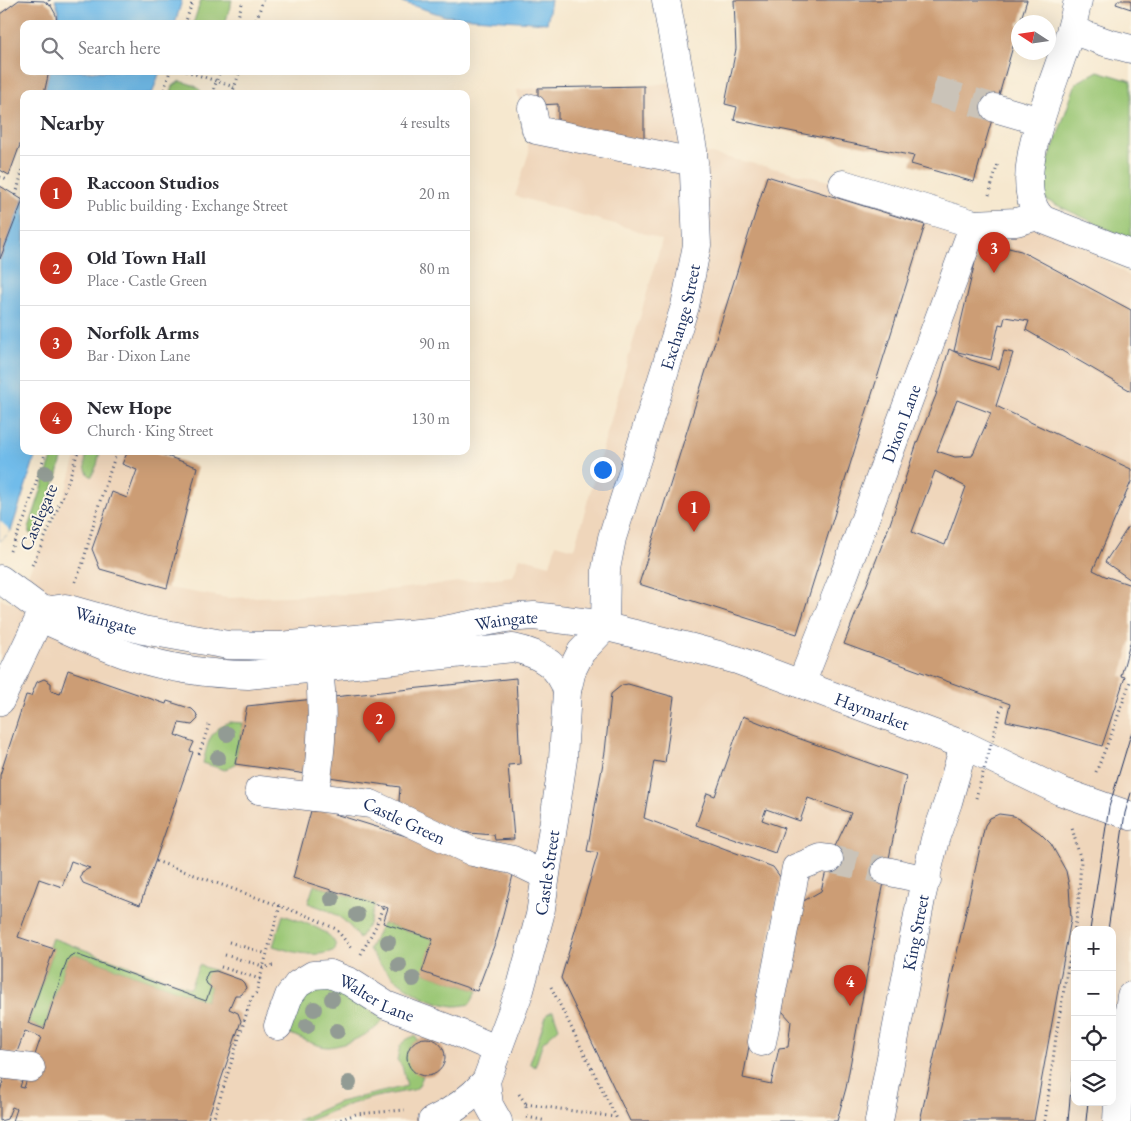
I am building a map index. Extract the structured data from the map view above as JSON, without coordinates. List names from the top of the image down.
{
  "streets": {
    "street": [
      "Exchange Street",
      "Dixon Lane",
      "Waingate",
      "Haymarket",
      "Castle Green",
      "Castle Street",
      "King Street",
      "Walter Lane"
    ],
    "path": ["Castlegate"]
  },
  "crossings": [
    ["Exchange Street", "Waingate"],
    ["Exchange Street", "Haymarket"],
    ["Exchange Street", "Castle Street"],
    ["Dixon Lane", "Haymarket"],
    ["Waingate", "Haymarket"],
    ["Waingate", "Castle Street"],
    ["Haymarket", "Castle Street"],
    ["Haymarket", "King Street"],
    ["Castle Green", "Castle Street"],
    ["Castle Street", "Walter Lane"]
  ],
  "north": "left",
  "page": {
    "search": "Search here",
    "heading": ["Nearby", "4 results"],
    "list": [
      {
        "mark": "1",
        "name": "Raccoon Studios",
        "note": "Public building · Exchange Street",
        "value": "20 m"
      },
      {
        "mark": "2",
        "name": "Old Town Hall",
        "note": "Place · Castle Green",
        "value": "80 m"
      },
      {
        "mark": "3",
        "name": "Norfolk Arms",
        "note": "Bar · Dixon Lane",
        "value": "90 m"
      },
      {
        "mark": "4",
        "name": "New Hope",
        "note": "Church · King Street",
        "value": "130 m"
      }
    ],
    "pins": [
      "3",
      "1",
      "2",
      "4"
    ],
    "map_buttons": ["+", "−"]
  }
}
